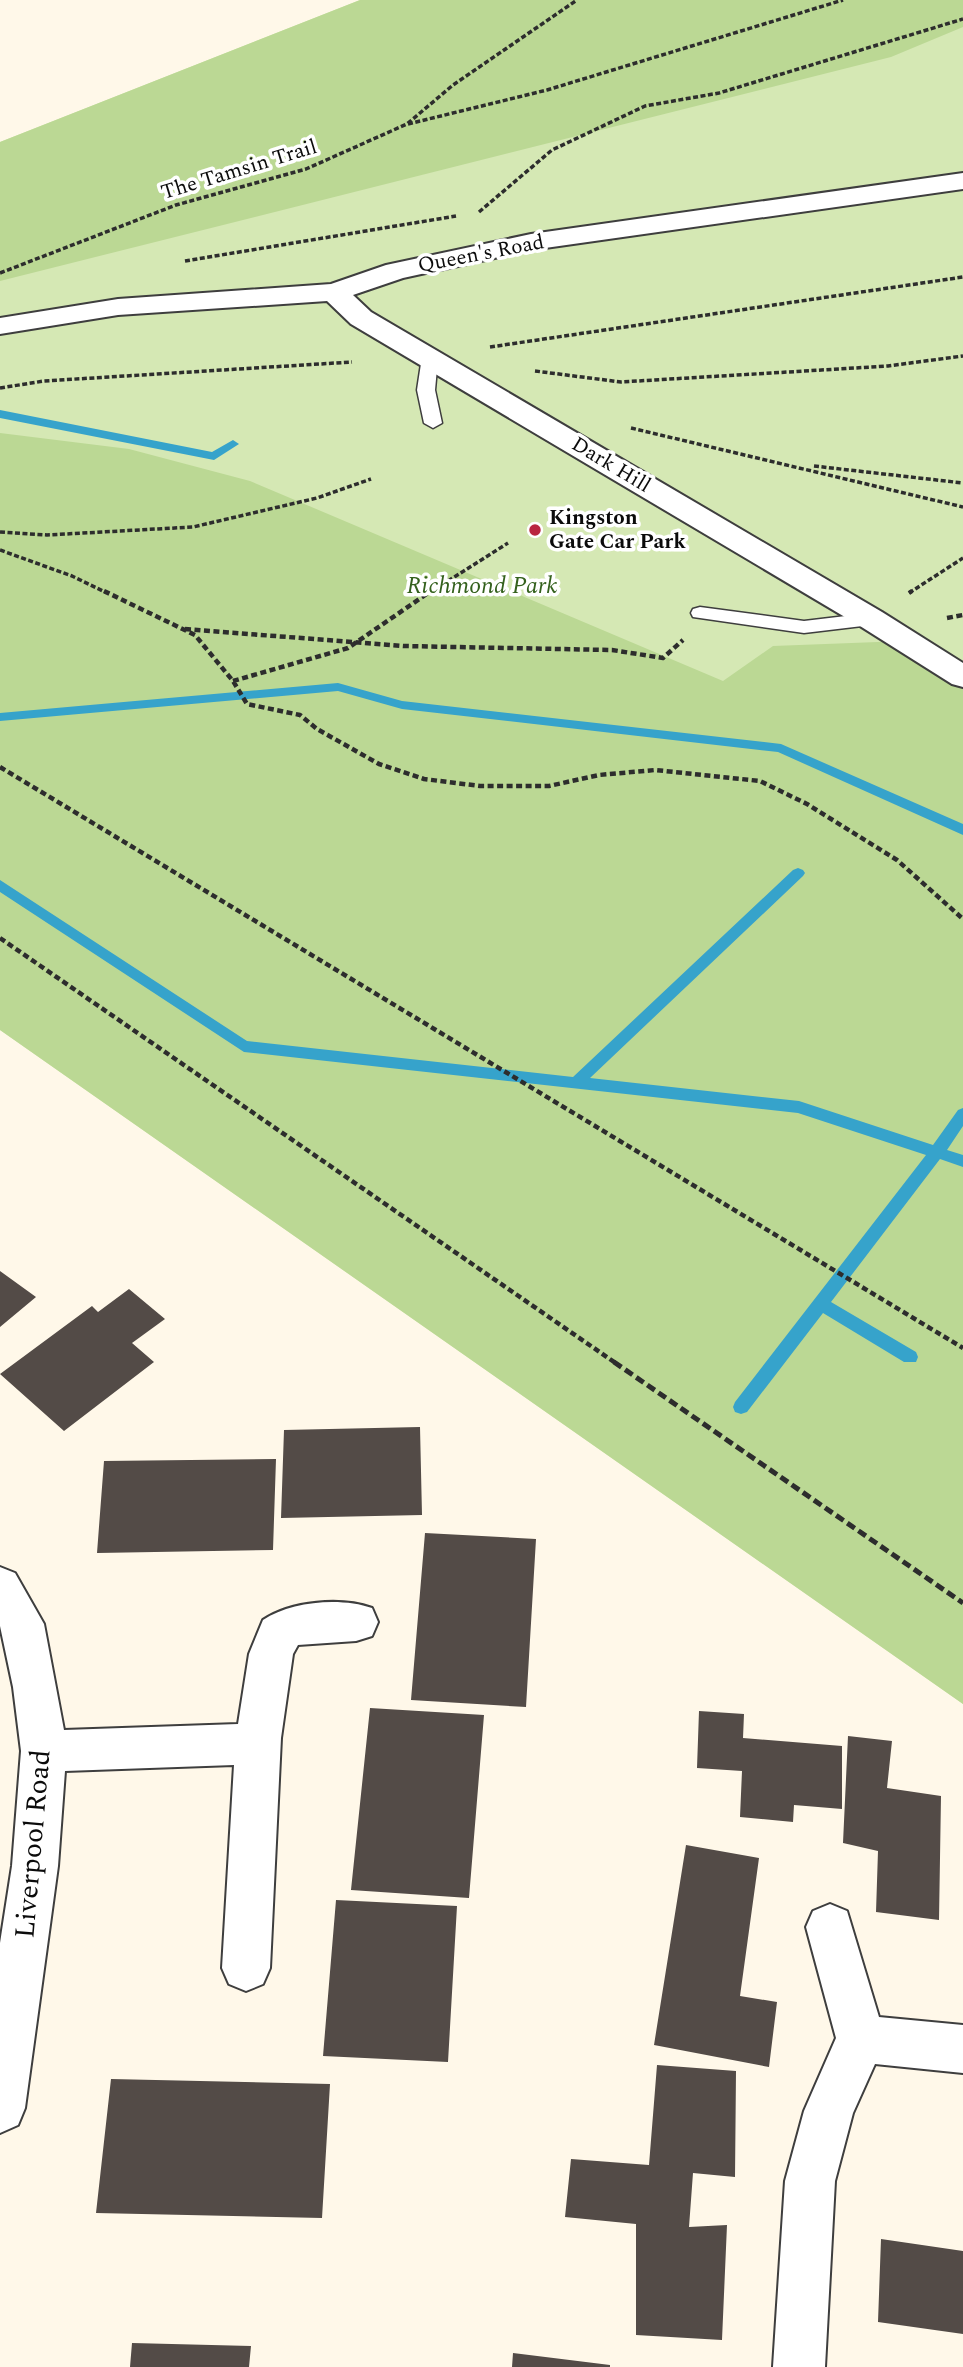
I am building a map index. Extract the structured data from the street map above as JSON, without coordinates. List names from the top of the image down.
{
  "streets": {
    "street": ["Queen's Road", "Dark Hill", "Liverpool Road"],
    "path": ["The Tamsin Trail"]
  },
  "crossings": [
    ["Queen's Road", "Dark Hill"]
  ],
  "parks": ["Richmond Park"],
  "places": ["Kingston Gate Car Park"]
}
